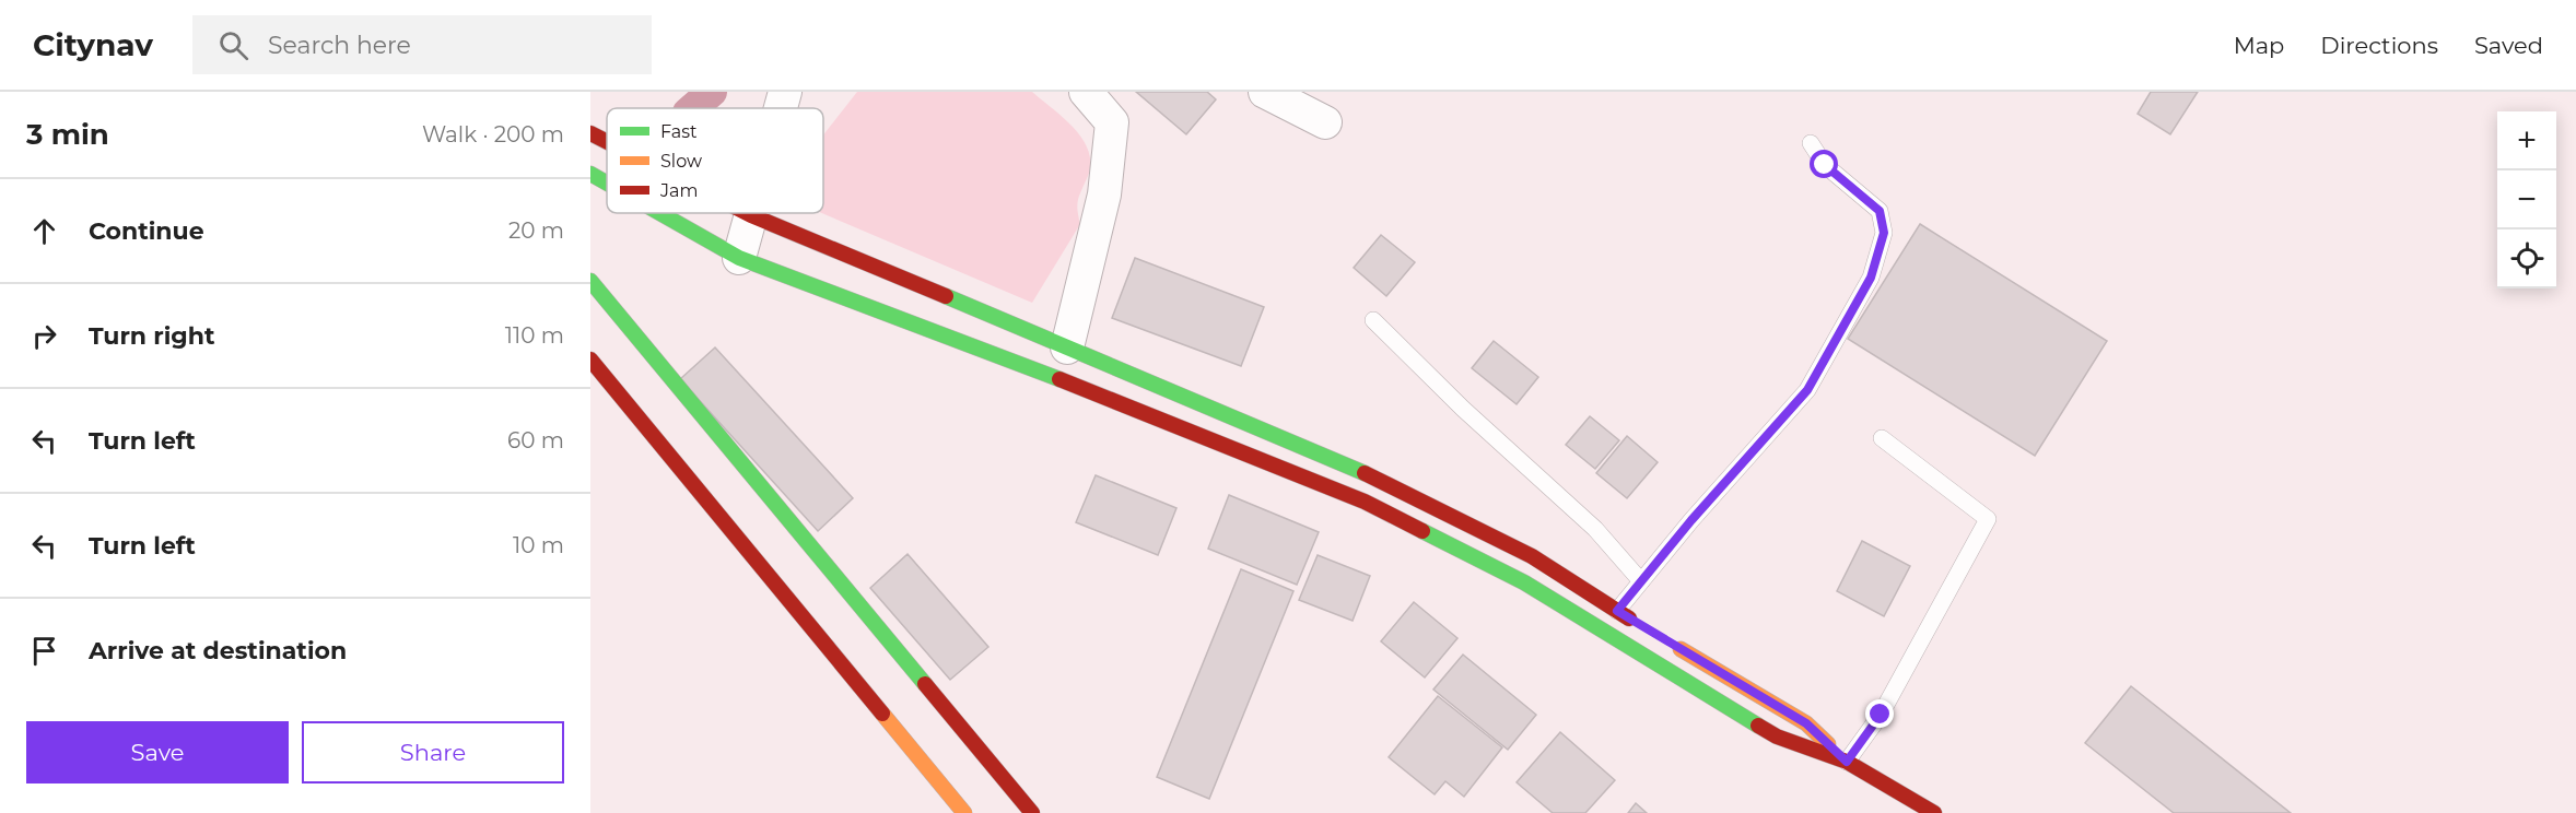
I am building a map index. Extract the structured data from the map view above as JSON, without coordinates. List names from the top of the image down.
{
  "legend": ["Fast", "Slow", "Jam"],
  "page": {
    "header": "Citynav",
    "search": "Search here",
    "nav": ["Map", "Directions", "Saved"],
    "heading": ["3 min", "Walk · 200 m"],
    "map_buttons": ["+", "−"],
    "list": [
      ["Continue", "20 m"],
      ["Turn right", "110 m"],
      ["Turn left", "60 m"],
      ["Turn left", "10 m"],
      "Arrive at destination"
    ],
    "buttons": ["Save", "Share"]
  }
}
